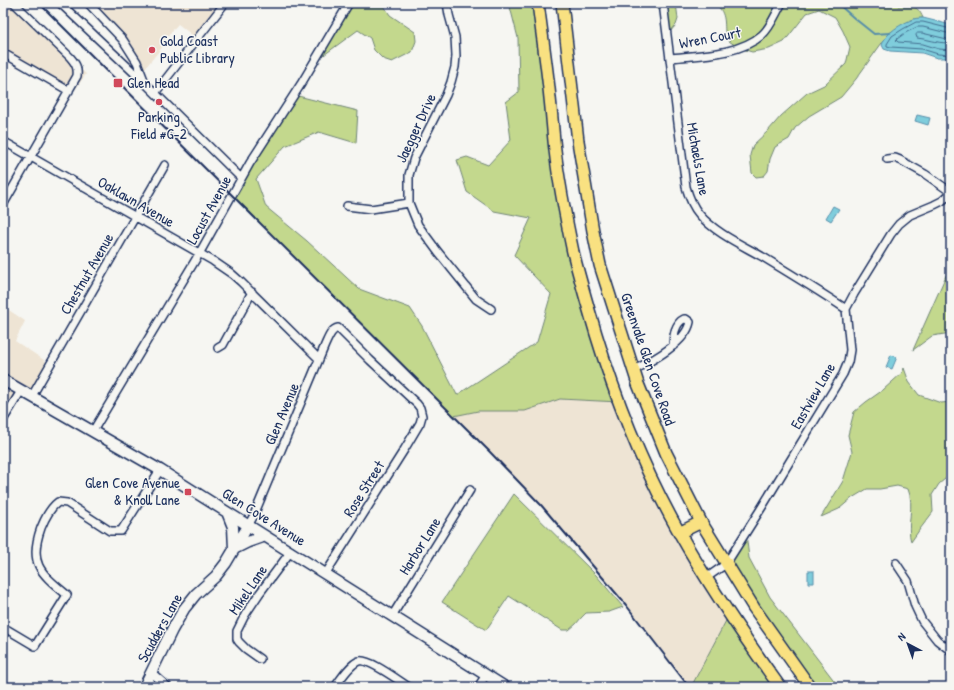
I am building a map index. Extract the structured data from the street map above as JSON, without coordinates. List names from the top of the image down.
{
  "streets": {
    "main road": ["Greenvale Glen Cove Road", "Glen Cove Avenue", "Scudders Lane"],
    "street": [
      "Wren Court",
      "Jaegger Drive",
      "Michaels Lane",
      "Oaklawn Avenue",
      "Locust Avenue",
      "Chestnut Avenue",
      "Eastview Lane",
      "Glen Avenue",
      "Rose Street",
      "Harbor Lane",
      "Mikel Lane"
    ]
  },
  "crossings": [
    ["Wren Court", "Michaels Lane"],
    ["Michaels Lane", "Eastview Lane"],
    ["Oaklawn Avenue", "Locust Avenue"],
    ["Oaklawn Avenue", "Chestnut Avenue"],
    ["Oaklawn Avenue", "Glen Avenue"],
    ["Locust Avenue", "Glen Cove Avenue"],
    ["Chestnut Avenue", "Glen Cove Avenue"],
    ["Greenvale Glen Cove Road", "Eastview Lane"],
    ["Glen Avenue", "Rose Street"],
    ["Glen Avenue", "Glen Cove Avenue"],
    ["Glen Avenue", "Scudders Lane"],
    ["Rose Street", "Glen Cove Avenue"],
    ["Glen Cove Avenue", "Harbor Lane"],
    ["Glen Cove Avenue", "Mikel Lane"],
    ["Glen Cove Avenue", "Scudders Lane"]
  ],
  "places": {
    "other": ["Gold Coast Public Library", "Parking Field #G-2"],
    "transit": ["Glen Head", "Glen Cove Avenue & Knoll Lane"]
  },
  "north": "top left"
}
